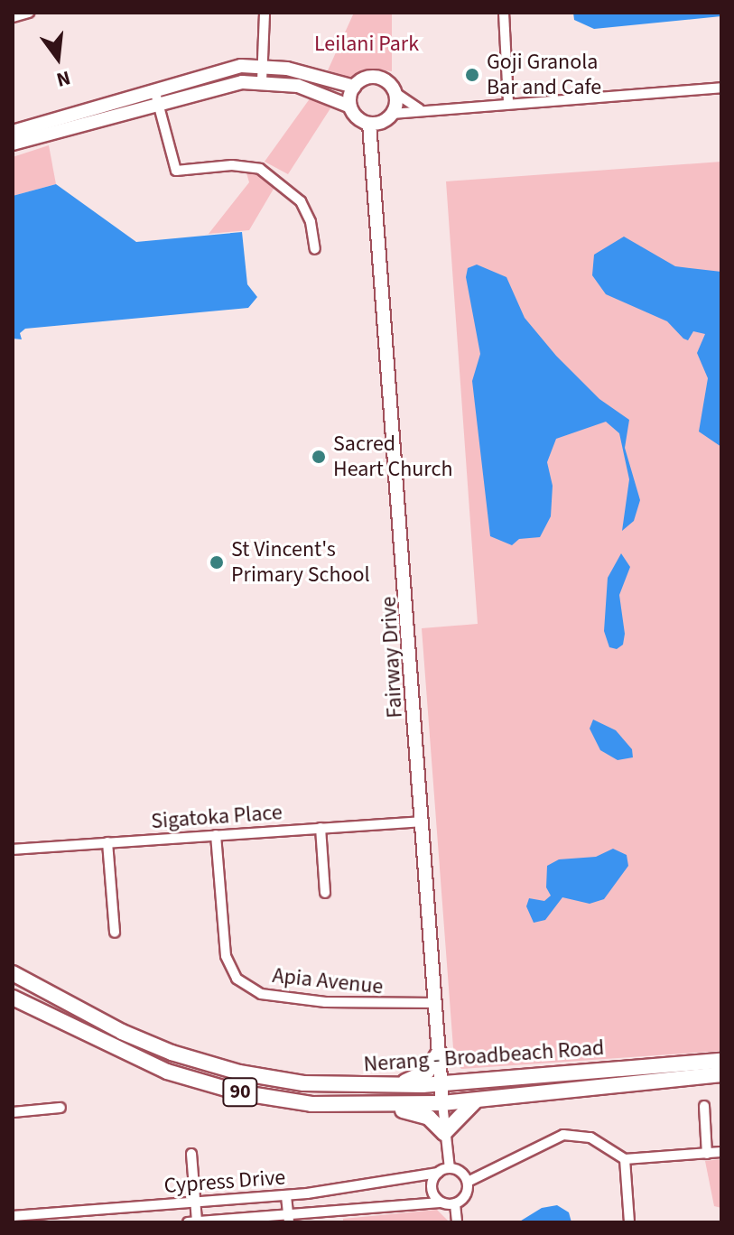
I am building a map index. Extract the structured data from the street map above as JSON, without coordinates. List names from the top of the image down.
{
  "streets": {
    "main road": ["Nerang - Broadbeach Road", "90"],
    "street": [
      "Fairway Drive",
      "Sigatoka Place",
      "Apia Avenue",
      "Cypress Drive"
    ]
  },
  "crossings": [
    ["Fairway Drive", "Sigatoka Place"],
    ["Fairway Drive", "Apia Avenue"],
    ["Fairway Drive", "Nerang - Broadbeach Road"],
    ["Sigatoka Place", "Apia Avenue"]
  ],
  "parks": ["Leilani Park"],
  "places": ["Goji Granola Bar and Cafe", "Sacred Heart Church", "St Vincent's Primary School"],
  "north": "bottom"
}
